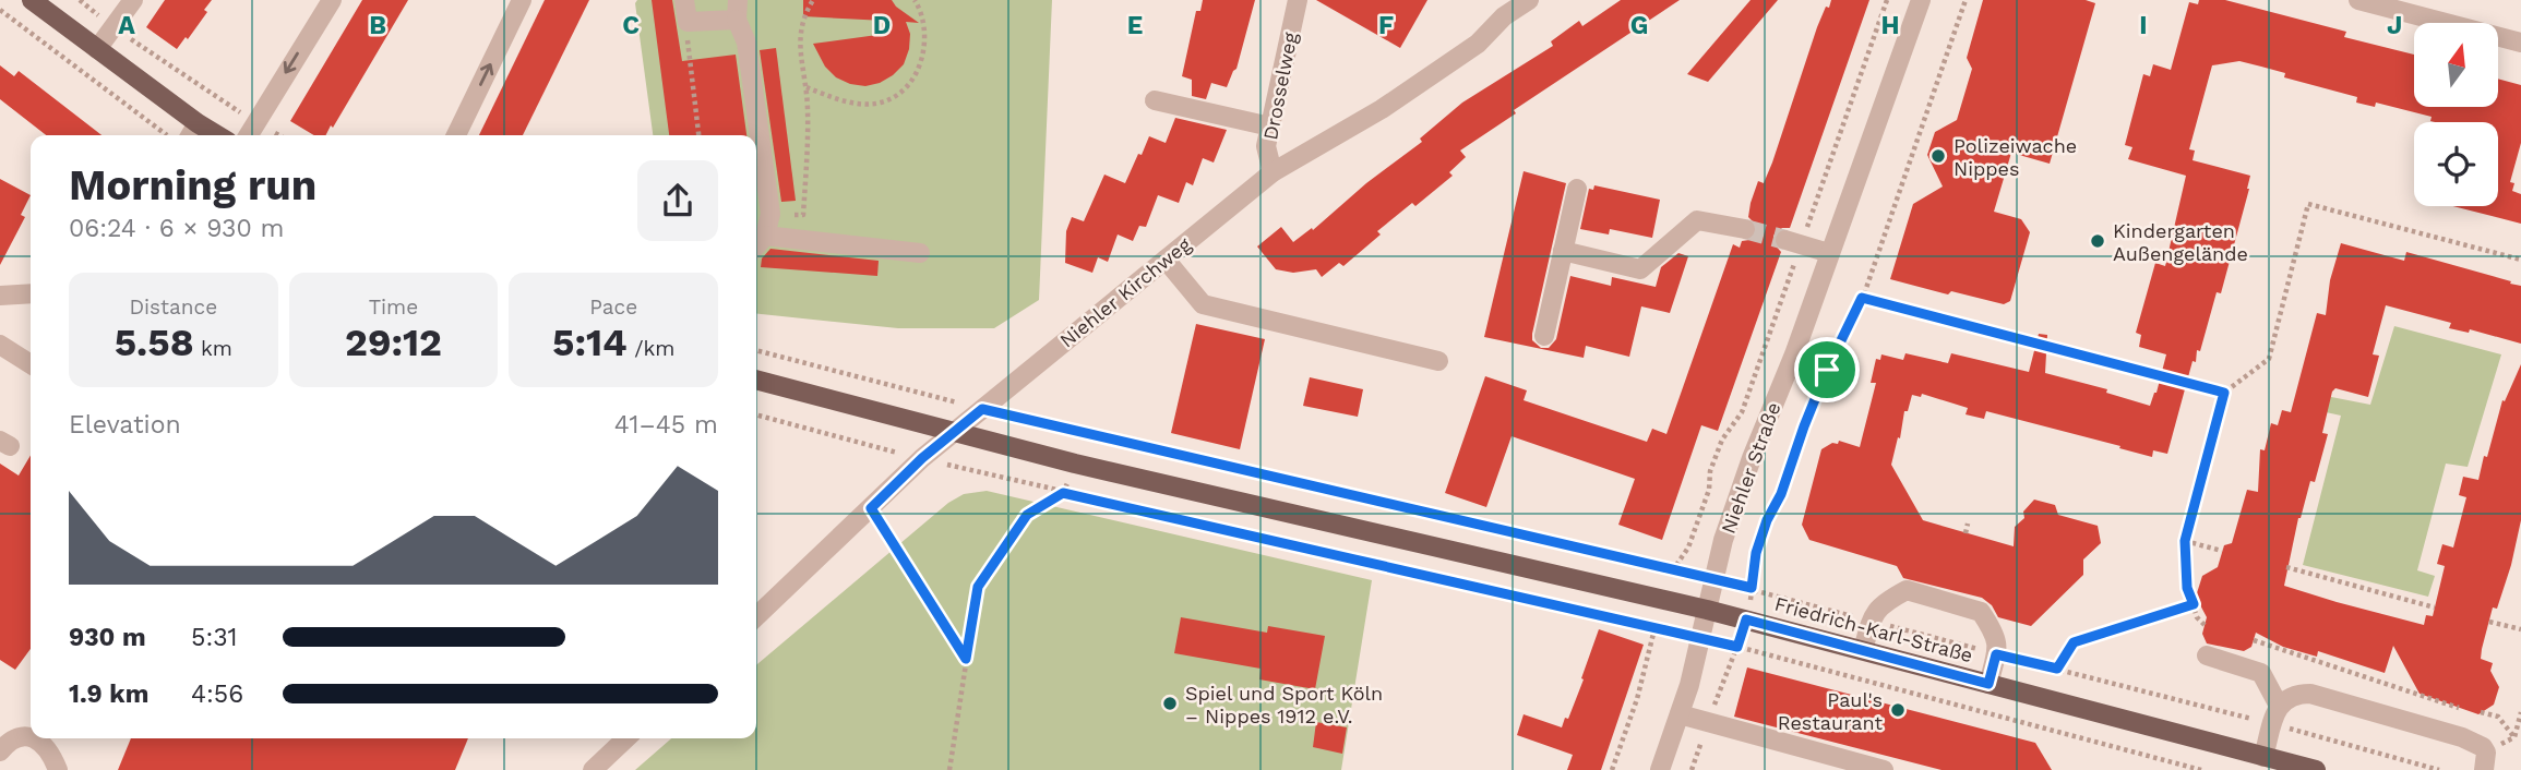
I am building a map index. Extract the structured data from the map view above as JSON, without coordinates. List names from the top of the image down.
{
  "streets": {
    "main road": ["Friedrich-Karl-Straße"],
    "street": ["Drosselweg", "Niehler Kirchweg", "Niehler Straße"]
  },
  "crossings": [
    ["Drosselweg", "Niehler Kirchweg"],
    ["Niehler Kirchweg", "Friedrich-Karl-Straße"],
    ["Niehler Straße", "Friedrich-Karl-Straße"]
  ],
  "places": [
    "Polizeiwache Nippes",
    "Kindergarten Außengelände",
    "Spiel und Sport Köln – Nippes 1912 e.V.",
    "Paul's Restaurant"
  ],
  "north": "top",
  "page": {
    "heading": ["Morning run", "06:24 · 6 × 930 m"],
    "stats": [
      ["Distance", "5.58 km"],
      ["Time", "29:12"],
      ["Pace", "5:14 /km"]
    ],
    "chart": ["Elevation", "41–45 m"],
    "list": [
      {
        "name": "930 m",
        "note": "5:31"
      },
      {
        "name": "1.9 km",
        "note": "4:56"
      }
    ]
  },
  "grid": {
    "columns": [
      "A",
      "B",
      "C",
      "D",
      "E",
      "F",
      "G",
      "H",
      "I",
      "J"
    ]
  }
}
